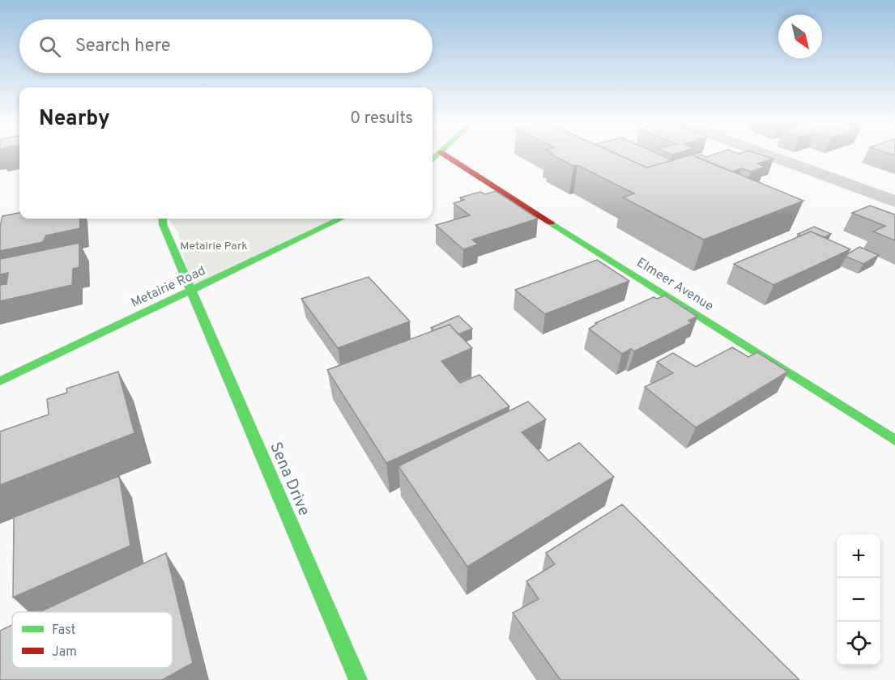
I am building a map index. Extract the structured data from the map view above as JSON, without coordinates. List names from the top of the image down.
{
  "streets": {
    "street": ["Elmeer Avenue", "Metairie Road", "Sena Drive"]
  },
  "crossings": [
    ["Metairie Road", "Sena Drive"]
  ],
  "parks": ["Metairie Park"],
  "legend": ["Fast", "Jam"],
  "north": "bottom right",
  "page": {
    "search": "Search here",
    "heading": ["Nearby", "0 results"],
    "map_buttons": ["+", "−"]
  }
}
